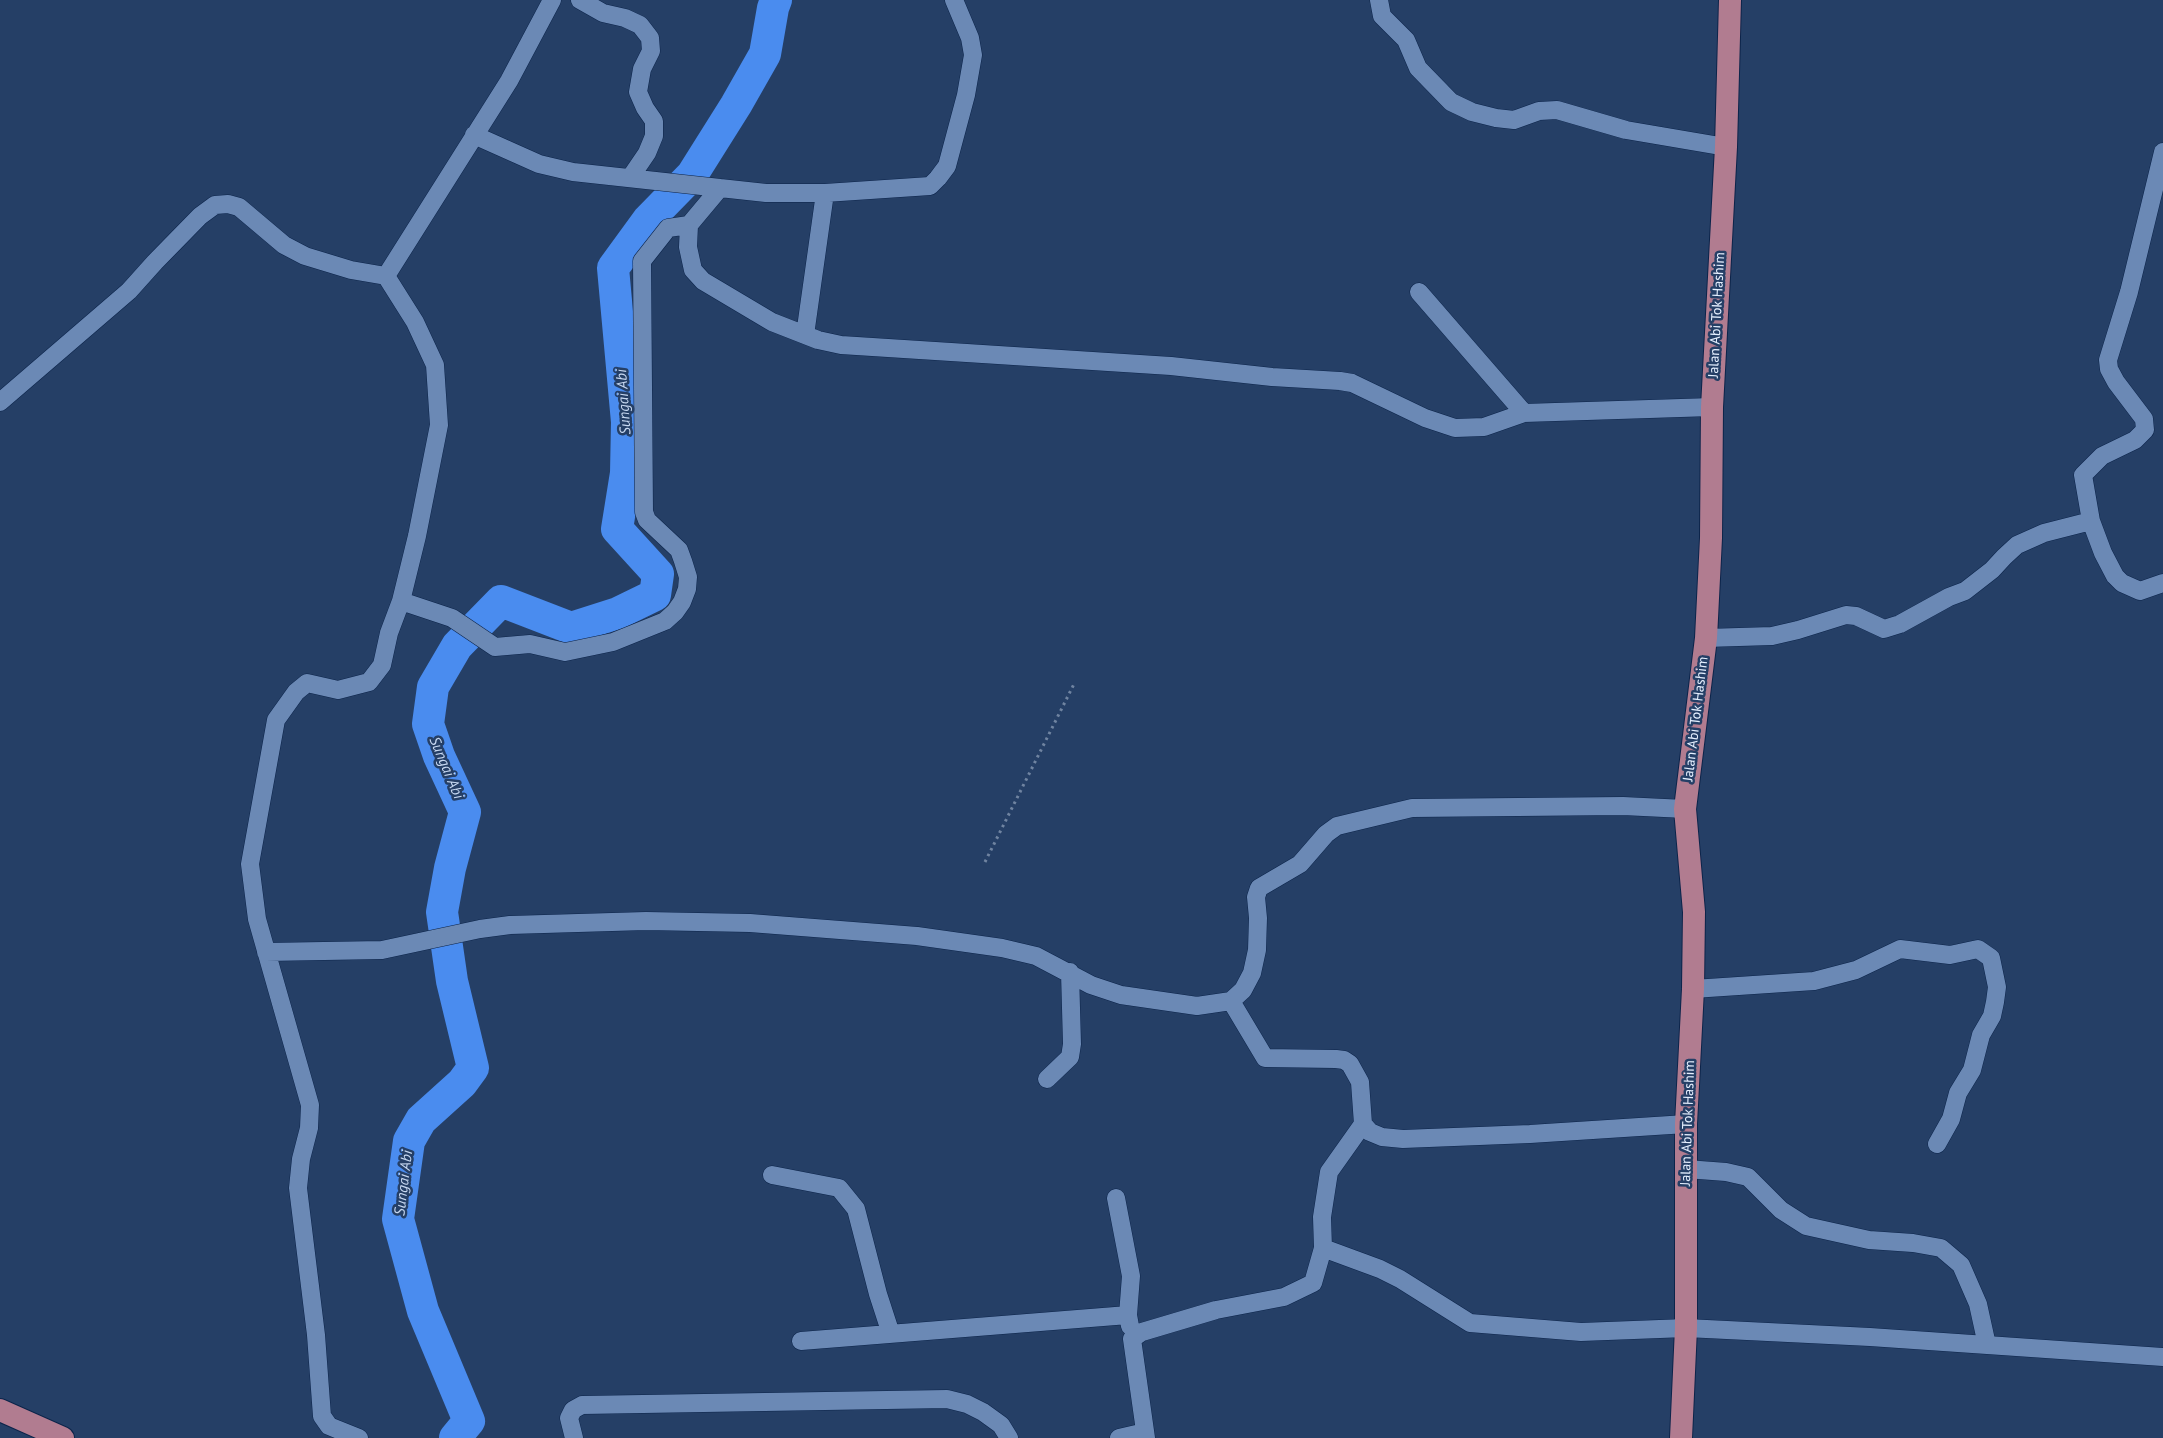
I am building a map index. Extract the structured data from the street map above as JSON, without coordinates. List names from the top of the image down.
{
  "streets": {
    "main road": ["Jalan Abi Tok Hashim"]
  },
  "water": ["Sungai Abi"]
}
